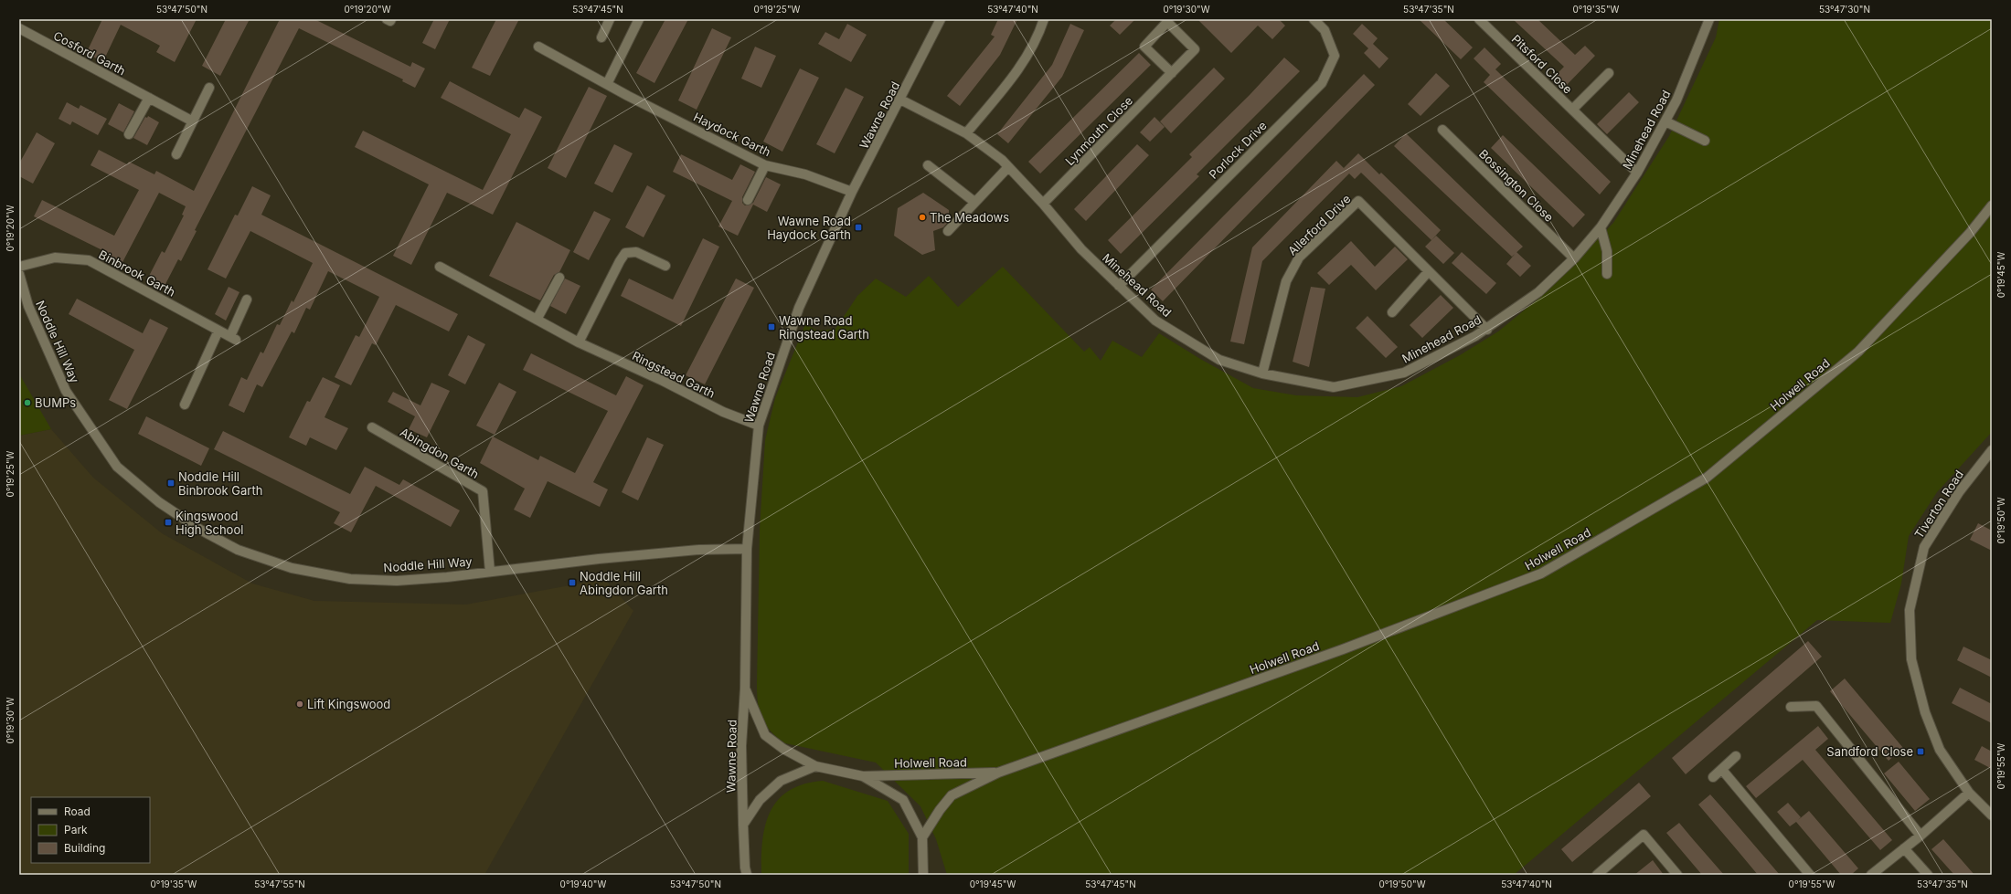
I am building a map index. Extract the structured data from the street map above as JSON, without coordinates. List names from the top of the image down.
{
  "streets": {
    "street": [
      "Cosford Garth",
      "Pitsford Close",
      "Wawne Road",
      "Minehead Road",
      "Lynmouth Close",
      "Haydock Garth",
      "Porlock Drive",
      "Bossington Close",
      "Allerford Drive",
      "Binbrook Garth",
      "Noddle Hill Way",
      "Ringstead Garth",
      "Holwell Road",
      "Abingdon Garth",
      "Tiverton Road"
    ]
  },
  "crossings": [
    ["Pitsford Close", "Minehead Road"],
    ["Wawne Road", "Minehead Road"],
    ["Wawne Road", "Haydock Garth"],
    ["Wawne Road", "Noddle Hill Way"],
    ["Wawne Road", "Ringstead Garth"],
    ["Wawne Road", "Holwell Road"],
    ["Minehead Road", "Lynmouth Close"],
    ["Minehead Road", "Porlock Drive"],
    ["Minehead Road", "Bossington Close"],
    ["Minehead Road", "Allerford Drive"],
    ["Noddle Hill Way", "Abingdon Garth"]
  ],
  "places": {
    "other": ["The Meadows", "BUMPs", "Lift Kingswood"],
    "transit": [
      "Wawne Road Haydock Garth",
      "Wawne Road Ringstead Garth",
      "Noddle Hill Binbrook Garth",
      "Kingswood High School",
      "Noddle Hill Abingdon Garth",
      "Sandford Close"
    ]
  },
  "legend": ["Road", "Park", "Building"],
  "coordinates": [
    "53°47'50\"N",
    "0°19'20\"W",
    "53°47'45\"N",
    "0°19'25\"W",
    "53°47'40\"N",
    "0°19'30\"W",
    "53°47'35\"N",
    "0°19'35\"W",
    "53°47'30\"N",
    "0°19'45\"W",
    "0°19'50\"W",
    "0°19'55\"W",
    "53°47'55\"N",
    "0°19'40\"W"
  ]
}
